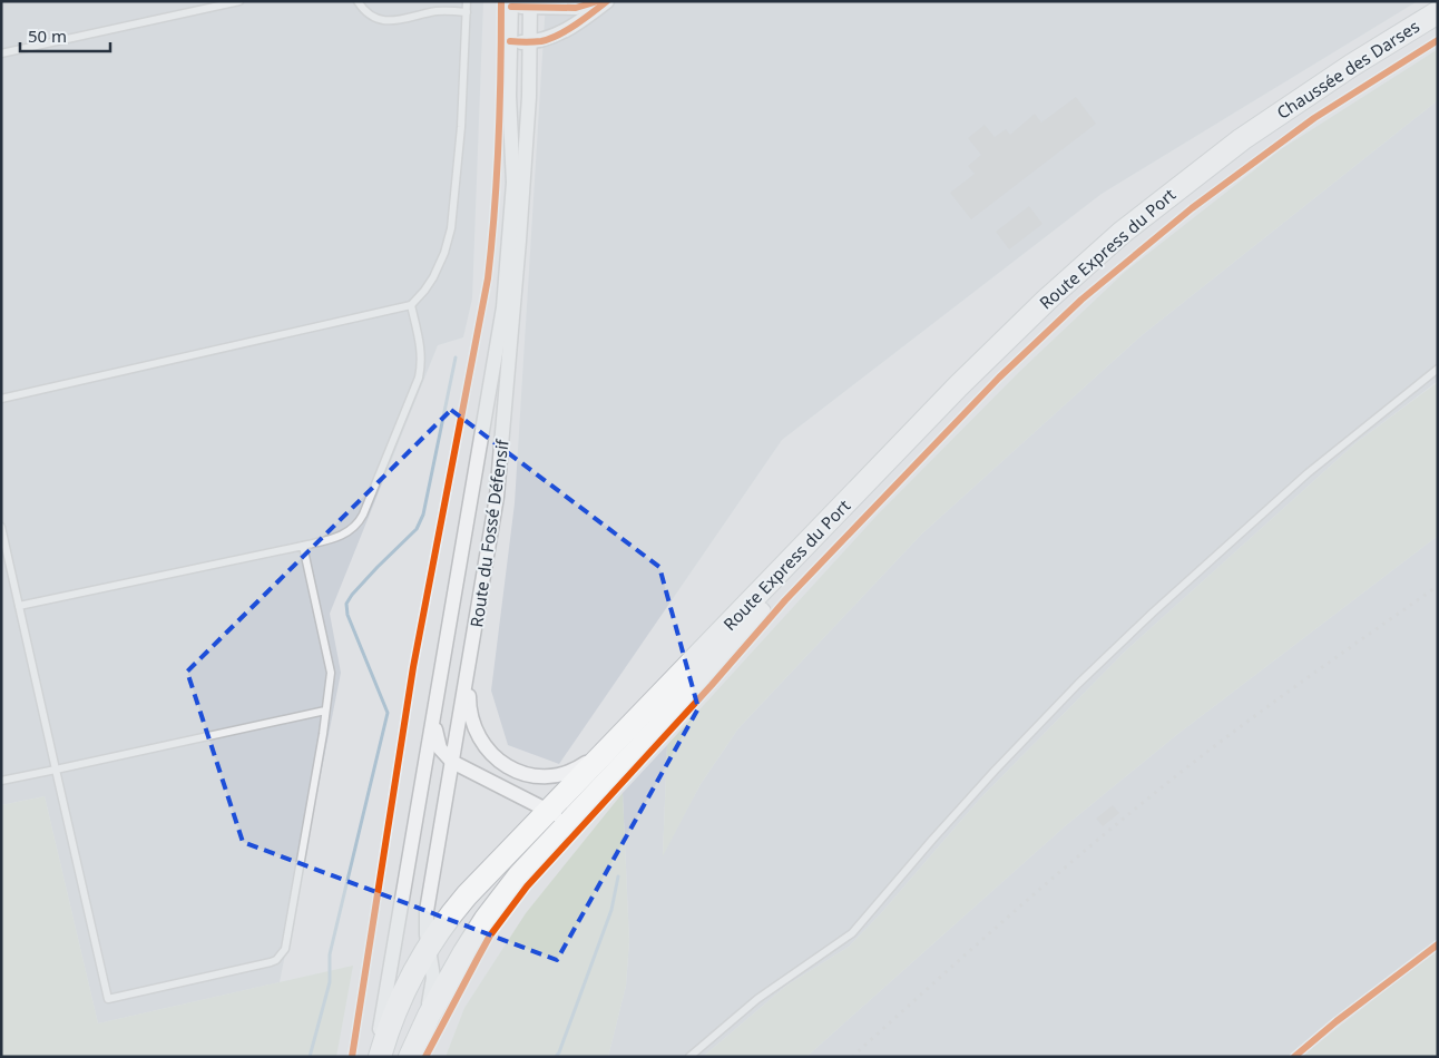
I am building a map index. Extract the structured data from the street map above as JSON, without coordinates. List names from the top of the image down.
{
  "streets": {
    "main road": ["Chaussée des Darses", "Route Express du Port", "Route du Fossé Défensif"]
  },
  "crossings": [
    ["Chaussée des Darses", "Route Express du Port"],
    ["Route Express du Port", "Route du Fossé Défensif"]
  ],
  "scale_bar": "50 m"
}
